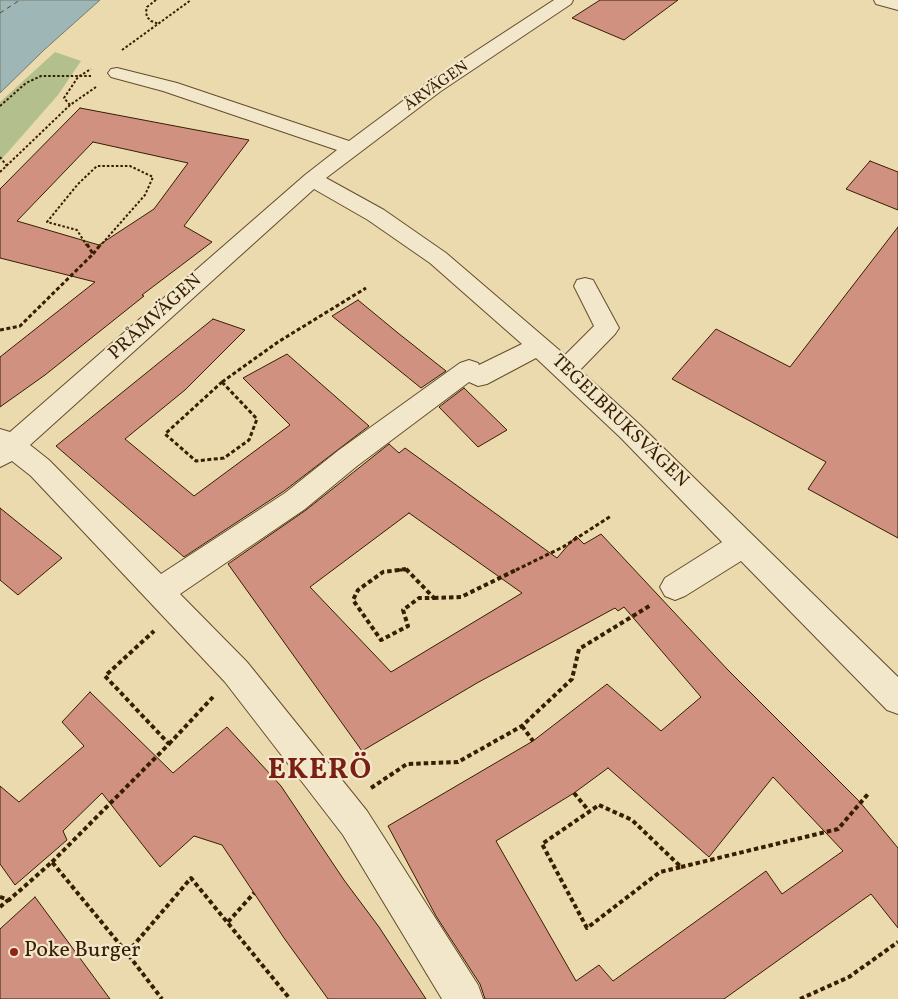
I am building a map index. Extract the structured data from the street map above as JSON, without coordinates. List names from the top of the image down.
{
  "streets": {
    "street": ["ÅRVÄGEN", "PRÅMVÄGEN", "TEGELBRUKSVÄGEN"]
  },
  "crossings": [
    ["ÅRVÄGEN", "PRÅMVÄGEN"],
    ["ÅRVÄGEN", "TEGELBRUKSVÄGEN"],
    ["PRÅMVÄGEN", "TEGELBRUKSVÄGEN"]
  ],
  "districts": ["EKERÖ"],
  "places": ["Poke Burger"]
}
